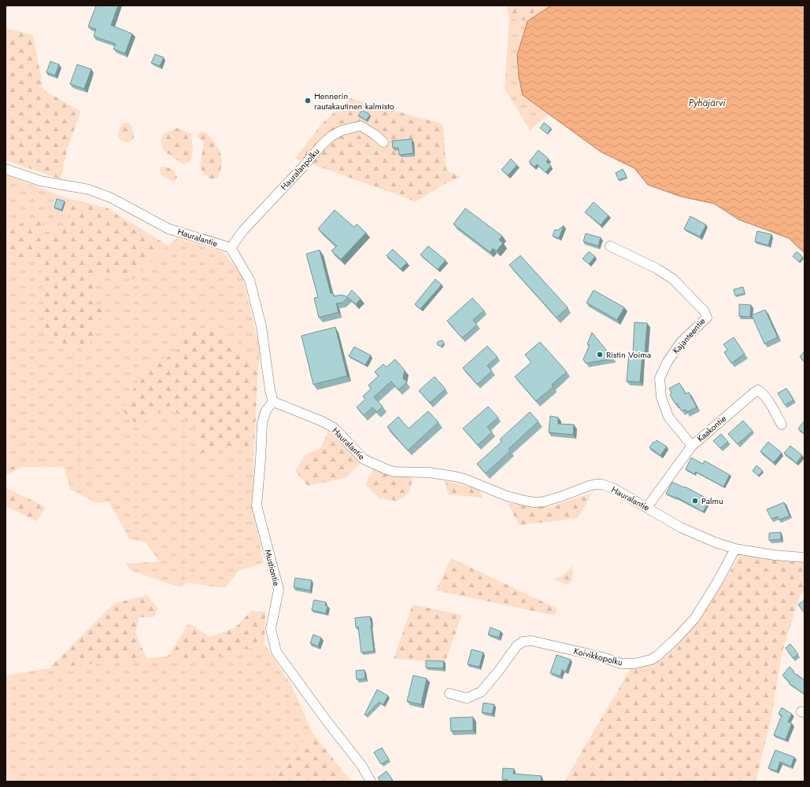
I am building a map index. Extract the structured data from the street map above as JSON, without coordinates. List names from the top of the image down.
{
  "streets": {
    "street": [
      "Hauralanpolku",
      "Hauralantie",
      "Kajanteentie",
      "Kaakontie",
      "Mustiontie",
      "Koivikkopolku"
    ]
  },
  "crossings": [
    ["Hauralanpolku", "Hauralantie"],
    ["Hauralantie", "Kaakontie"],
    ["Hauralantie", "Mustiontie"],
    ["Hauralantie", "Koivikkopolku"],
    ["Kajanteentie", "Kaakontie"]
  ],
  "water": ["Pyhäjärvi"],
  "places": ["Hennerin rautakautinen kalmisto", "Ristin Voima", "Palmu"]
}
